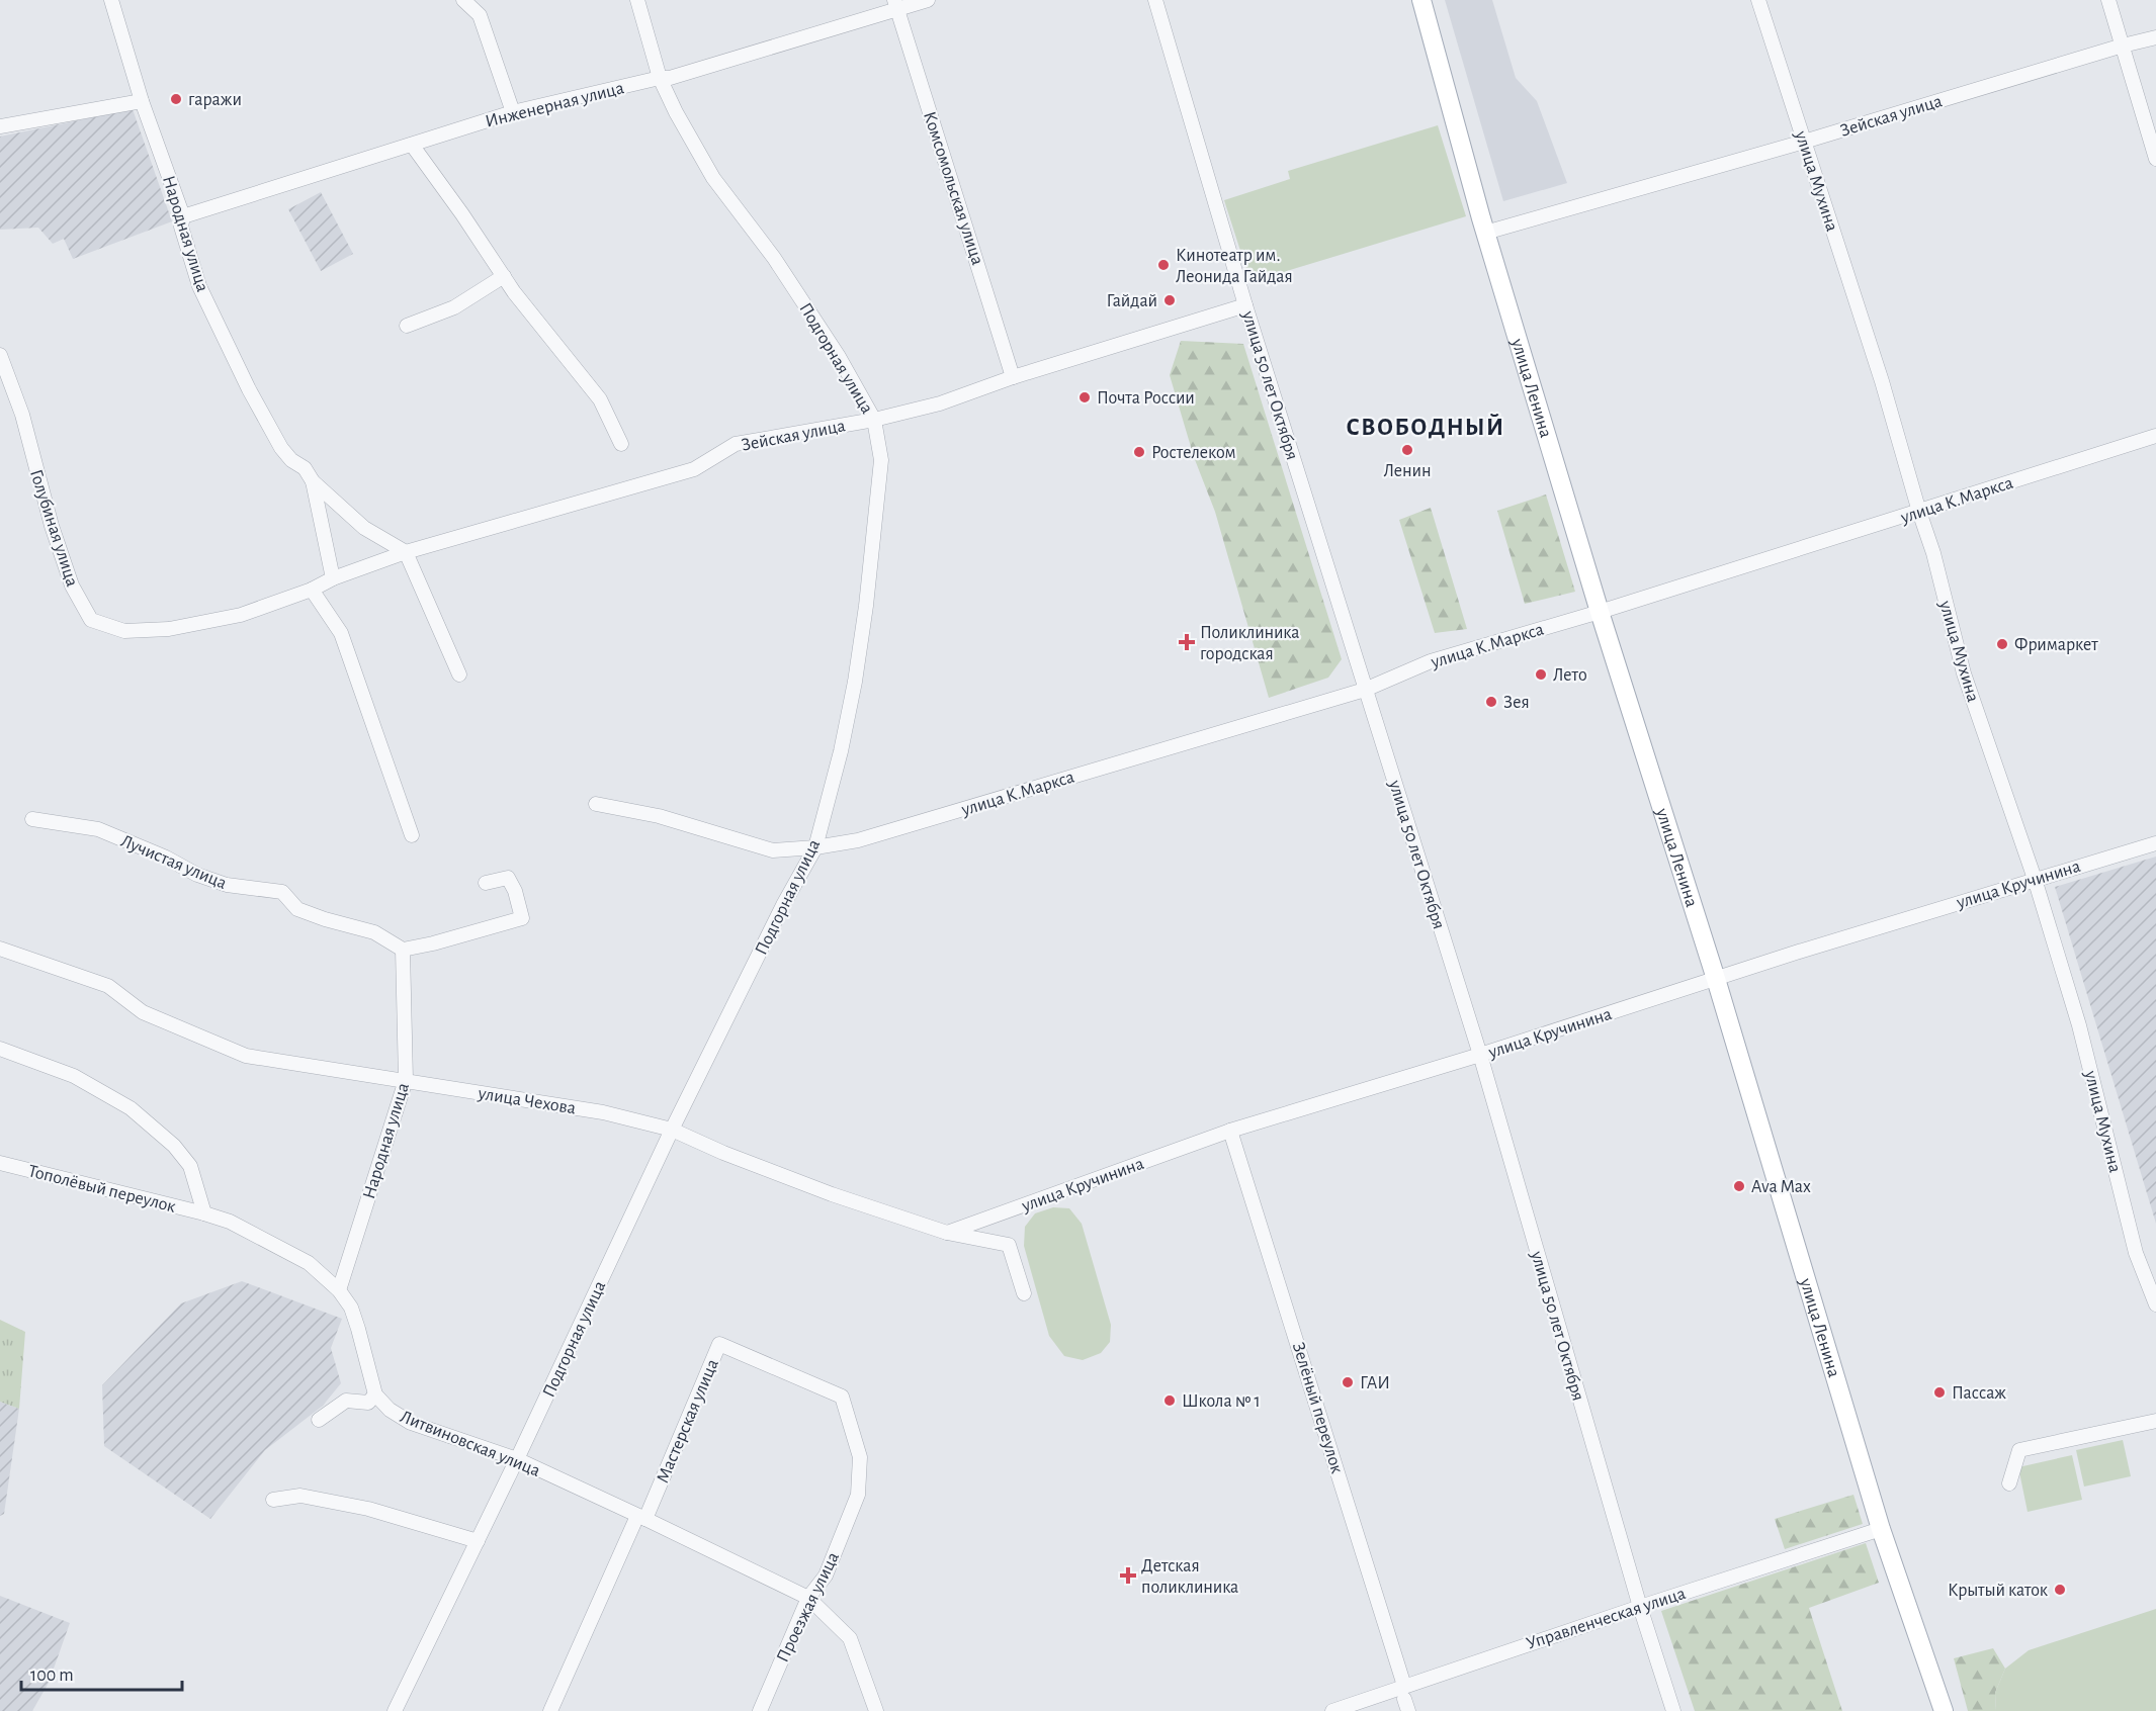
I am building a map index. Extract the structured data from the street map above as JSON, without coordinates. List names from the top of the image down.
{
  "streets": {
    "main road": ["улица Ленина"],
    "street": [
      "Инженерная улица",
      "Зейская улица",
      "улица Мухина",
      "Комсомольская улица",
      "Народная улица",
      "Подгорная улица",
      "улица 50 лет Октября",
      "улица К.Маркса",
      "Голубиная улица",
      "Лучистая улица",
      "улица Кручинина",
      "улица Чехова",
      "Тополёвый переулок",
      "Зелёный переулок",
      "Мастерская улица",
      "Литвиновская улица",
      "Проезжая улица",
      "Управленческая улица"
    ]
  },
  "crossings": [
    ["Инженерная улица", "Комсомольская улица"],
    ["Инженерная улица", "Народная улица"],
    ["Инженерная улица", "Подгорная улица"],
    ["Зейская улица", "улица Мухина"],
    ["Зейская улица", "Комсомольская улица"],
    ["Зейская улица", "Народная улица"],
    ["Зейская улица", "Подгорная улица"],
    ["Зейская улица", "улица 50 лет Октября"],
    ["Зейская улица", "улица Ленина"],
    ["Зейская улица", "Голубиная улица"],
    ["улица Мухина", "улица К.Маркса"],
    ["улица Мухина", "улица Кручинина"],
    ["Народная улица", "Лучистая улица"],
    ["Народная улица", "улица Чехова"],
    ["Подгорная улица", "улица К.Маркса"],
    ["Подгорная улица", "улица Чехова"],
    ["Подгорная улица", "Литвиновская улица"],
    ["улица 50 лет Октября", "улица К.Маркса"],
    ["улица 50 лет Октября", "улица Кручинина"],
    ["улица 50 лет Октября", "Управленческая улица"],
    ["улица Ленина", "улица К.Маркса"],
    ["улица Ленина", "улица Кручинина"],
    ["улица Ленина", "Управленческая улица"],
    ["улица Кручинина", "улица Чехова"],
    ["улица Кручинина", "Зелёный переулок"],
    ["Зелёный переулок", "Управленческая улица"],
    ["Мастерская улица", "Литвиновская улица"],
    ["Мастерская улица", "Проезжая улица"],
    ["Литвиновская улица", "Проезжая улица"]
  ],
  "districts": ["СВОБОДНЫЙ"],
  "places": {
    "other": [
      "гаражи",
      "Кинотеатр им. Леонида Гайдая",
      "Гайдай",
      "Почта России",
      "Ленин",
      "Ростелеком",
      "Фримаркет",
      "Лето",
      "Зея",
      "Ava Max",
      "ГАИ",
      "Пассаж",
      "Школа № 1",
      "Крытый каток"
    ],
    "health": ["Поликлиника городская", "Детская поликлиника"]
  },
  "scale_bar": "100 m"
}
